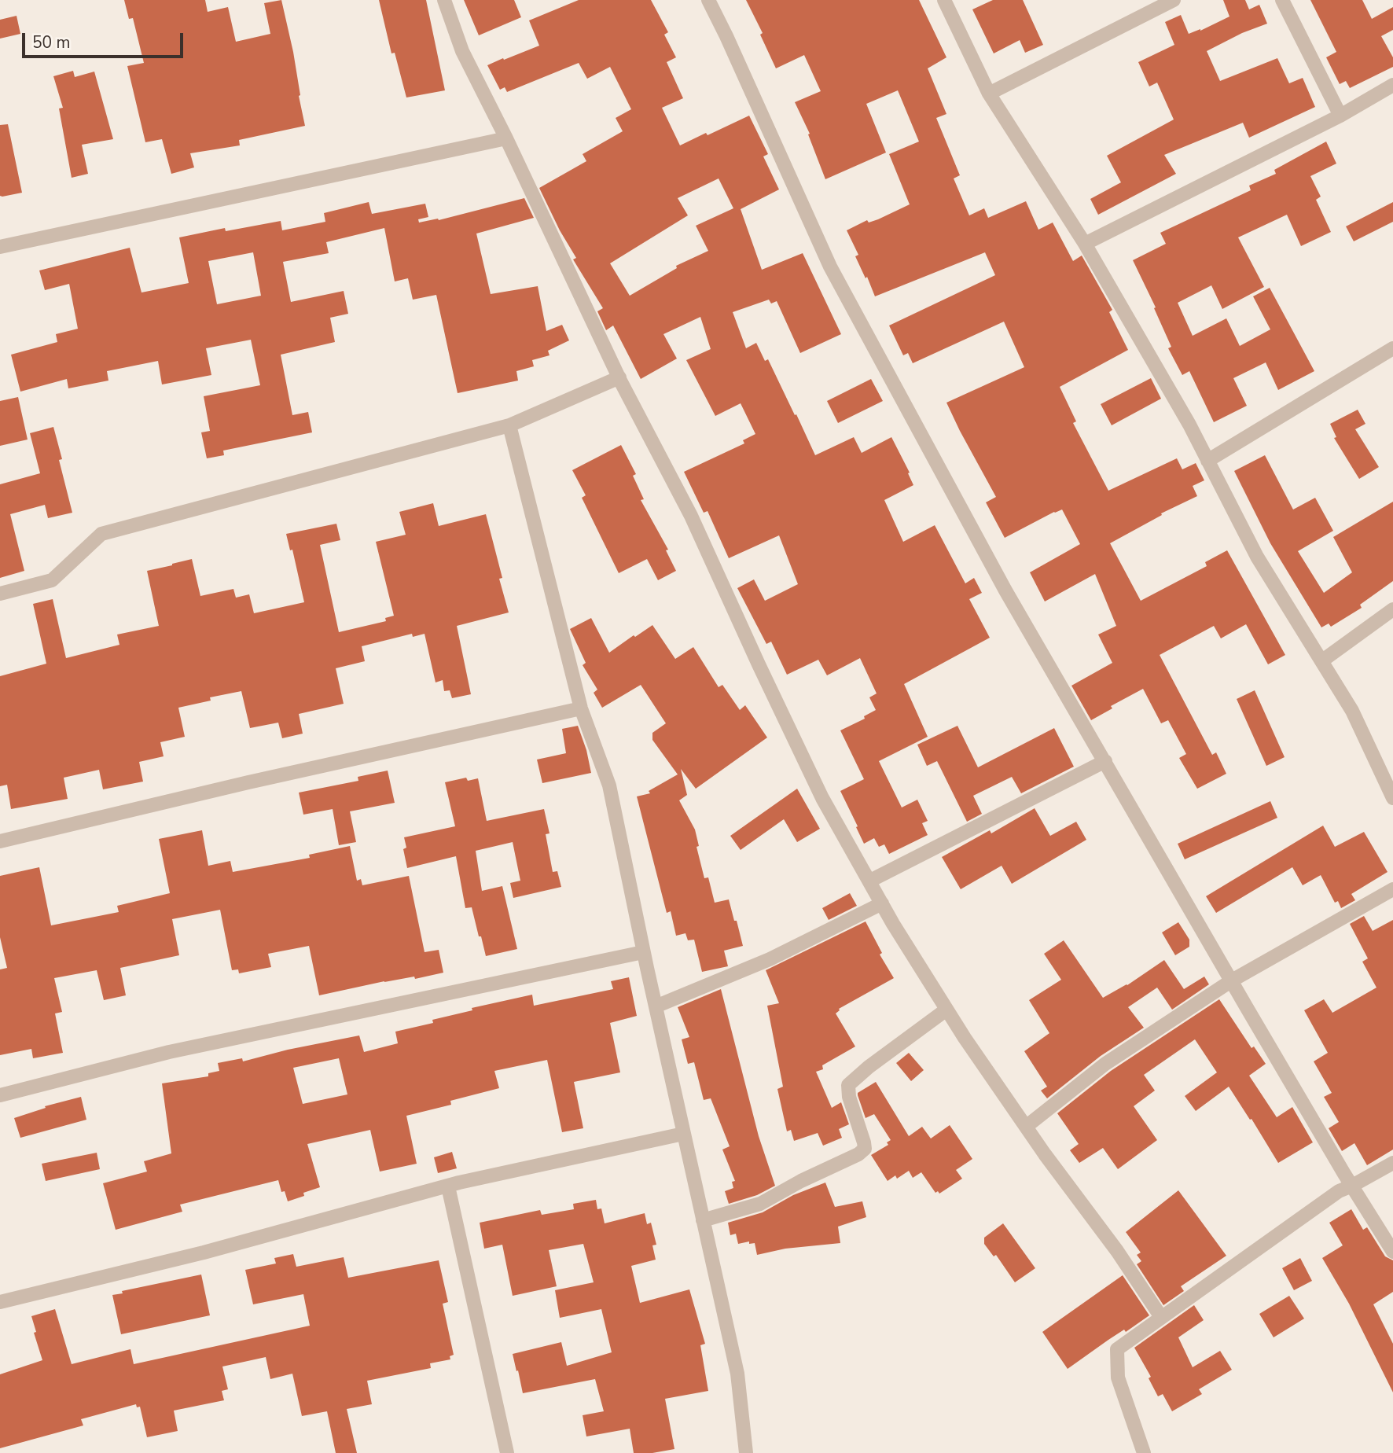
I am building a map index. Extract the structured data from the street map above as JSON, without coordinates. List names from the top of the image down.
{
  "scale_bar": "50 m"
}
